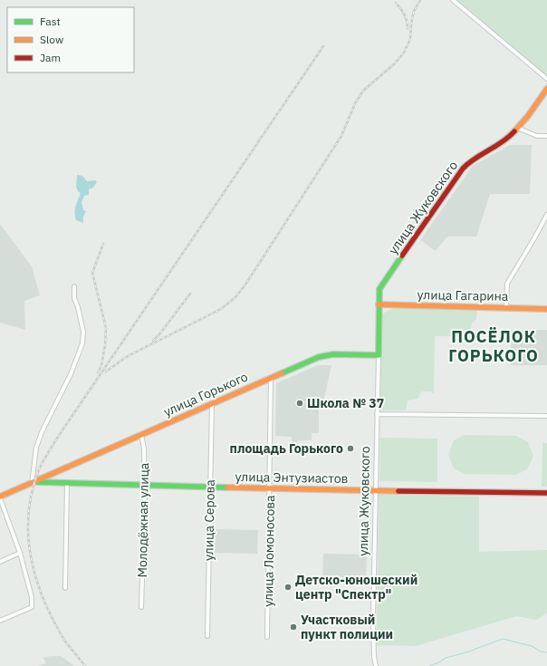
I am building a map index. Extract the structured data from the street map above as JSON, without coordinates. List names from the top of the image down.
{
  "streets": {
    "main road": [
      "улица Жуковского",
      "улица Гагарина",
      "улица Горького",
      "улица Энтузиастов"
    ],
    "street": ["Молодёжная улица", "улица Серова", "улица Ломоносова"]
  },
  "crossings": [
    ["улица Жуковского", "улица Гагарина"],
    ["улица Жуковского", "улица Горького"],
    ["улица Жуковского", "улица Энтузиастов"],
    ["улица Горького", "улица Энтузиастов"],
    ["улица Горького", "Молодёжная улица"],
    ["улица Горького", "улица Серова"],
    ["улица Горького", "улица Ломоносова"],
    ["улица Энтузиастов", "Молодёжная улица"],
    ["улица Энтузиастов", "улица Серова"],
    ["улица Энтузиастов", "улица Ломоносова"]
  ],
  "districts": ["ПОСЁЛОК ГОРЬКОГО"],
  "places": [
    "Школа № 37",
    "площадь Горького",
    "Детско-юношеский центр \"Спектр\"",
    "Участковый пункт полиции"
  ],
  "legend": ["Fast", "Slow", "Jam"]
}
